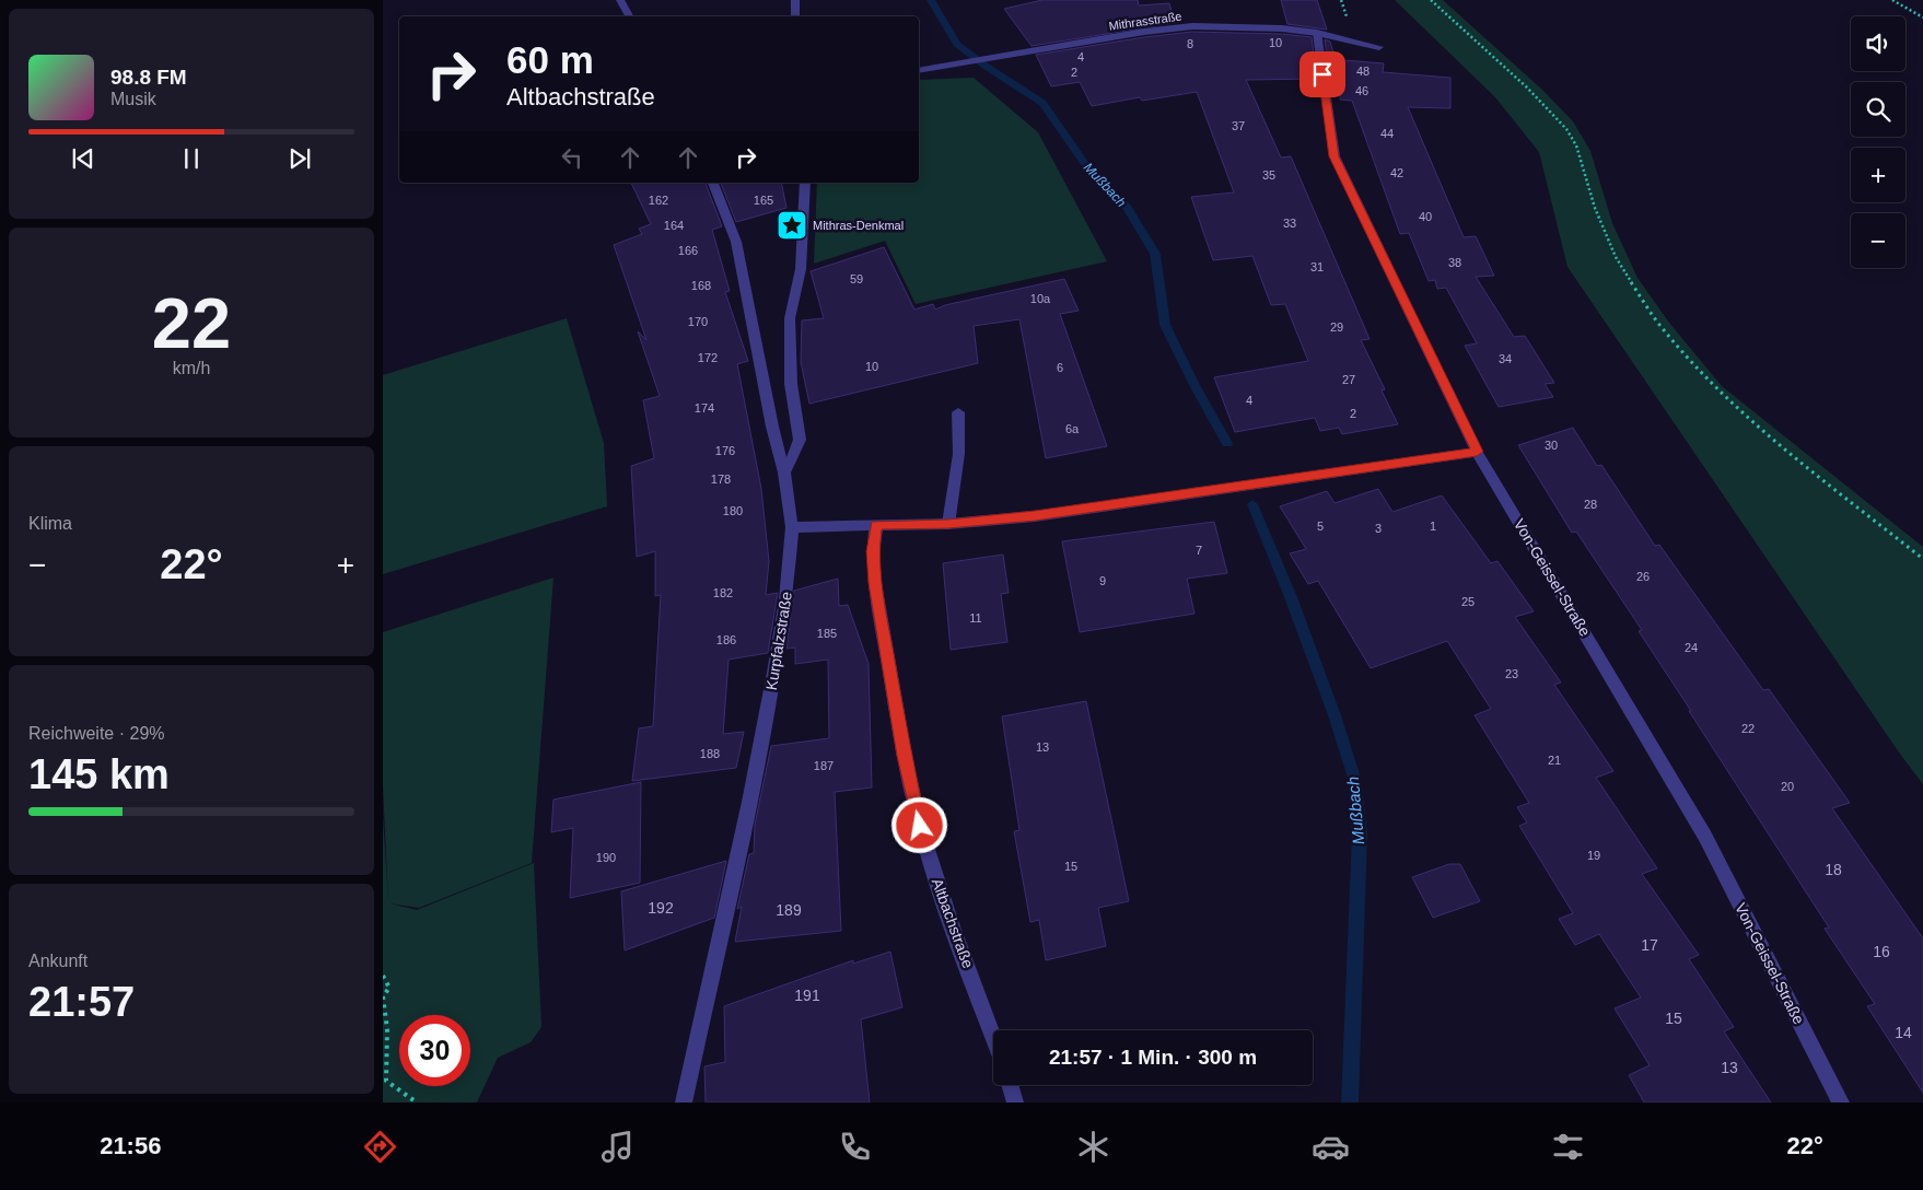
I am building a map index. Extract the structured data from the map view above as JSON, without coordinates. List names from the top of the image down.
{
  "streets": {
    "street": [
      "Mithrasstraße",
      "Von-Geissel-Straße",
      "Kurpfalzstraße",
      "Altbachstraße"
    ]
  },
  "crossings": [
    ["Mithrasstraße", "Von-Geissel-Straße"]
  ],
  "water": ["Mußbach"],
  "places": {
    "place": ["Mithras-Denkmal"]
  },
  "house_numbers": [
    "10",
    "8",
    "4",
    "48",
    "2",
    "46",
    "37",
    "44",
    "42",
    "35",
    "162",
    "165",
    "40",
    "33",
    "164",
    "166",
    "38",
    "31",
    "59",
    "168",
    "10a",
    "170",
    "29",
    "172",
    "34",
    "10",
    "6",
    "27",
    "4",
    "174",
    "2",
    "6a",
    "30",
    "176",
    "178",
    "28",
    "180",
    "5",
    "1",
    "3",
    "7",
    "26",
    "9",
    "182",
    "25",
    "11",
    "185",
    "186",
    "24",
    "23",
    "22",
    "13",
    "188",
    "21",
    "187",
    "20",
    "19",
    "190",
    "15",
    "18",
    "192",
    "189",
    "17",
    "16",
    "191",
    "15",
    "14",
    "13"
  ],
  "page": {
    "map_buttons": ["+", "−"],
    "turn": ["60 m", "Altbachstraße"],
    "song": ["98.8 FM", "Musik"],
    "tile": [
      ["22", "km/h"],
      "Klima",
      ["Reichweite · 29%", "145 km"],
      ["Ankunft", "21:57"]
    ],
    "heat": ["−", "22°", "+"],
    "limit": "30",
    "trip": "21:57 · 1 Min. · 300 m",
    "tabs": ["21:56", "22°"]
  }
}
